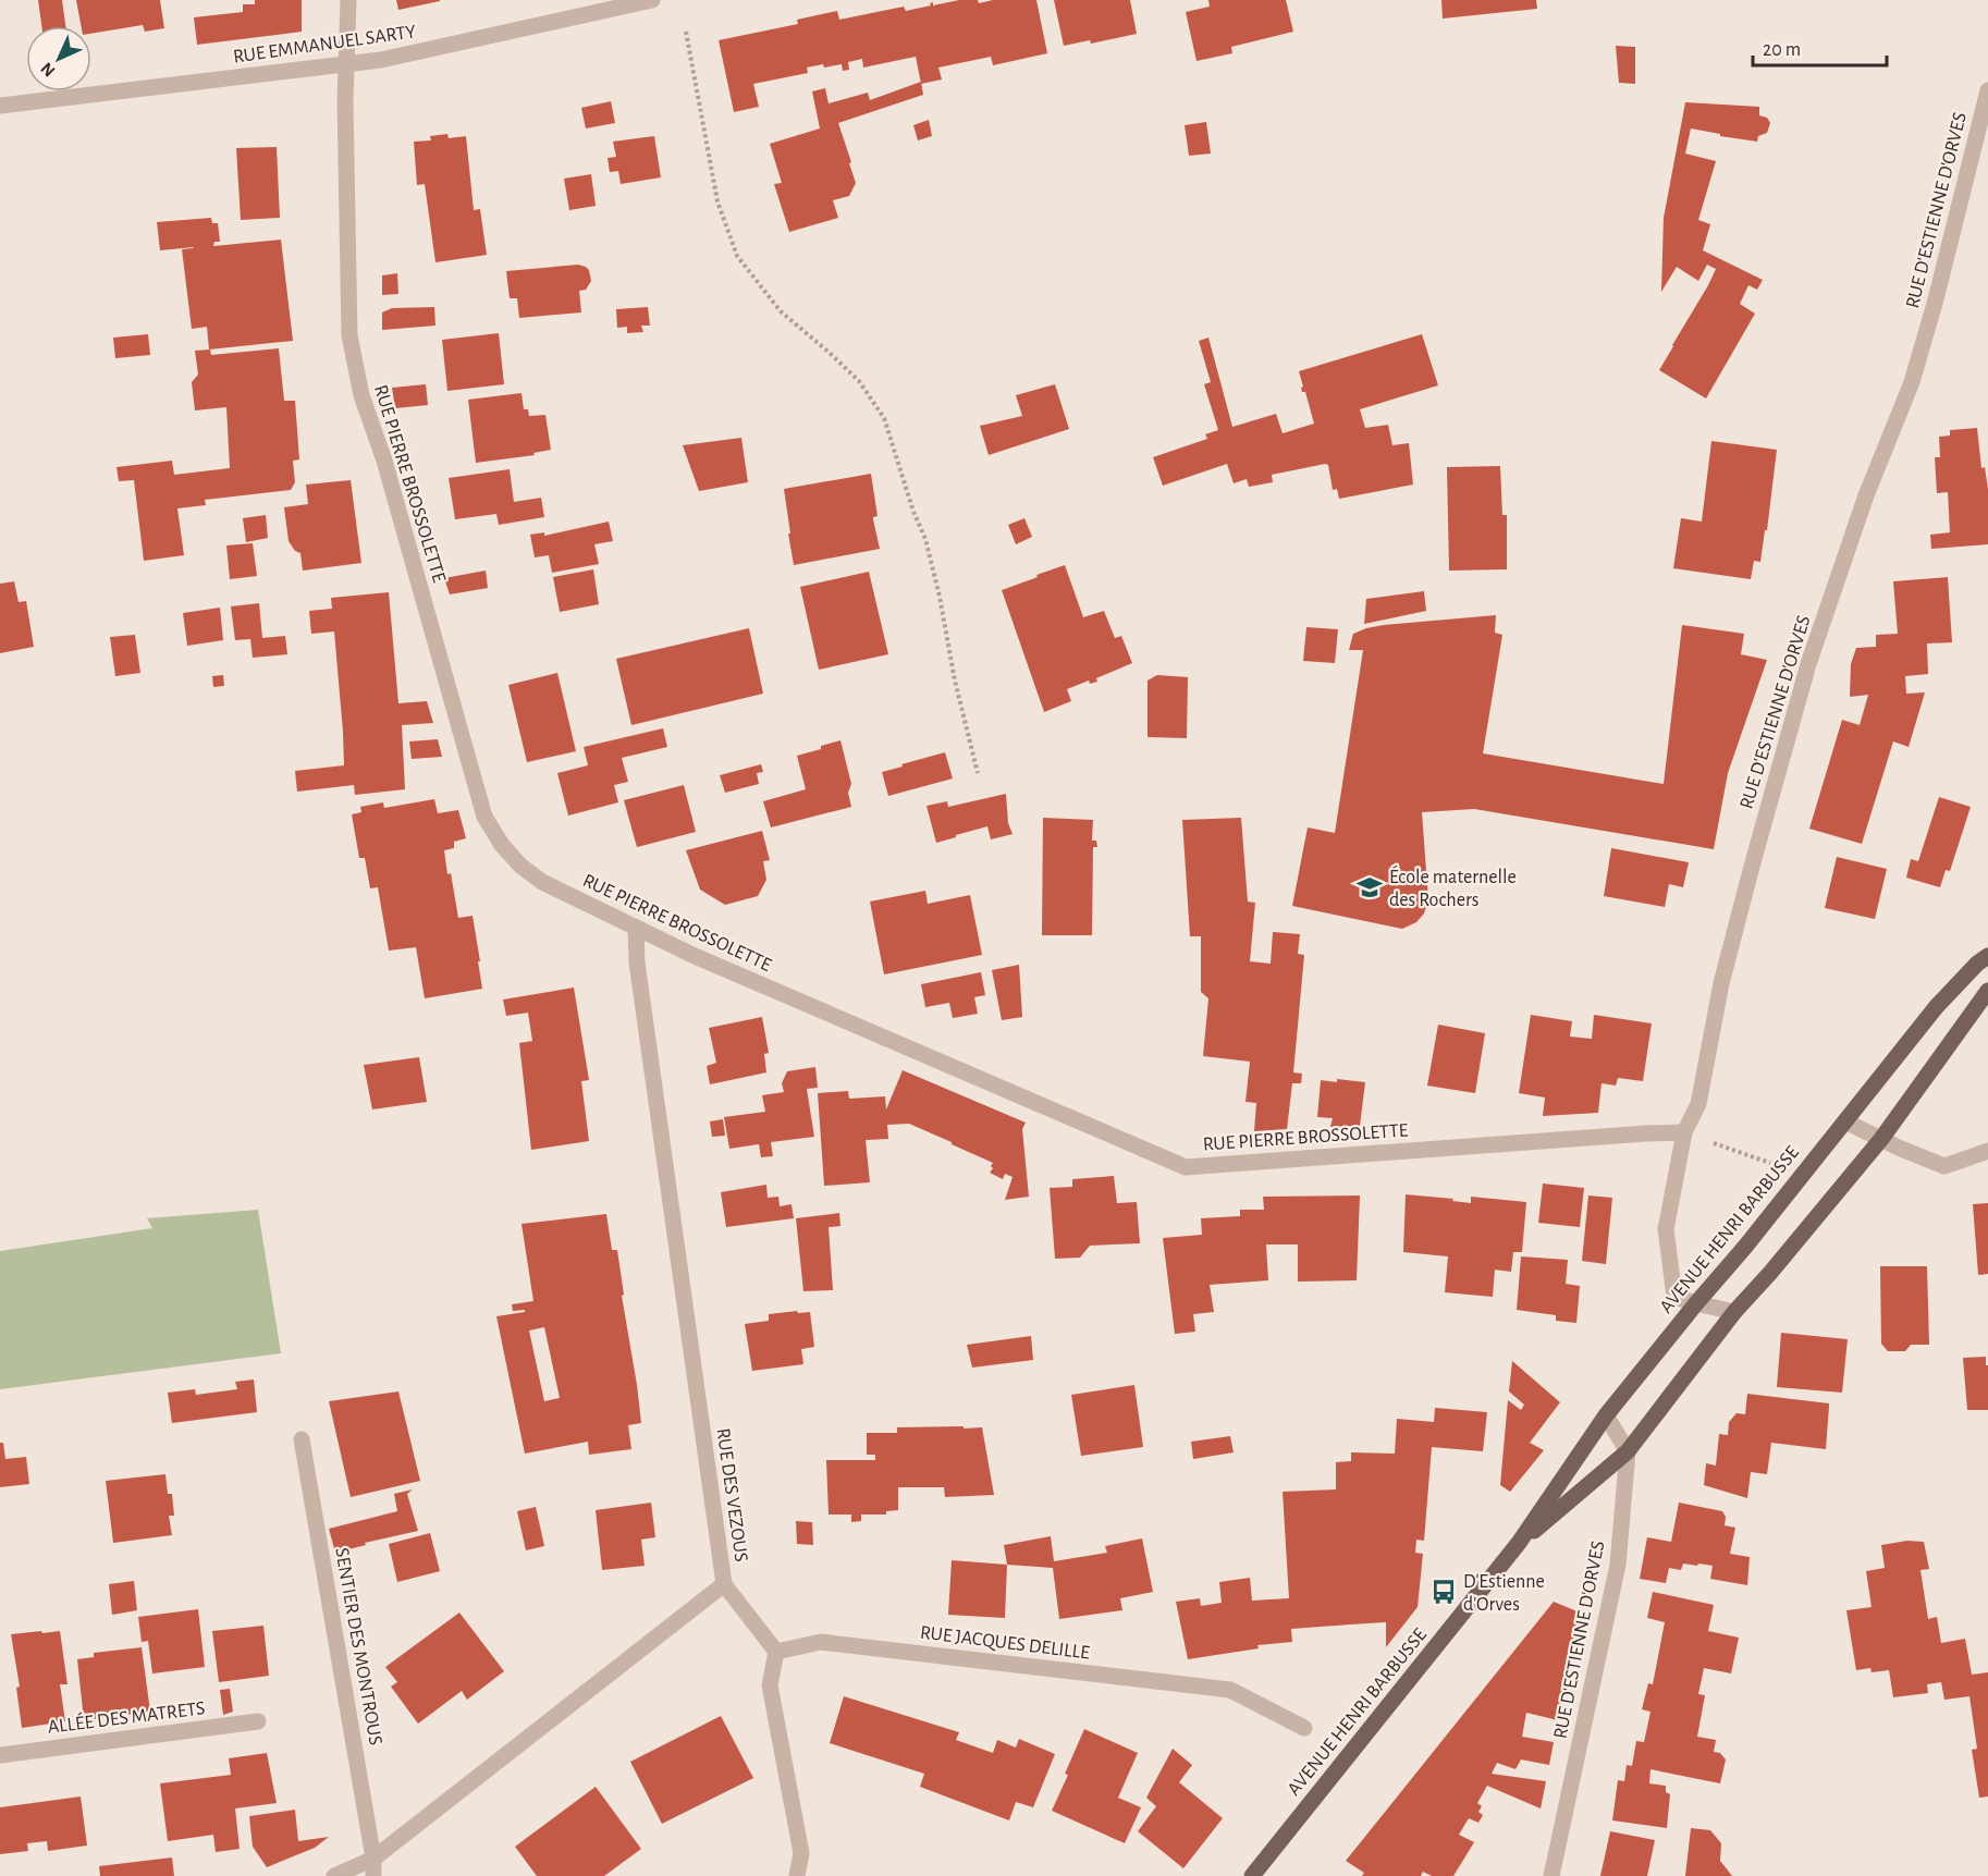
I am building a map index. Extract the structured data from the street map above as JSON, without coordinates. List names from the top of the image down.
{
  "streets": {
    "main road": ["AVENUE HENRI BARBUSSE"],
    "street": [
      "RUE EMMANUEL SARTY",
      "RUE D'ESTIENNE D'ORVES",
      "RUE PIERRE BROSSOLETTE",
      "RUE DES VEZOUS",
      "RUE JACQUES DELILLE",
      "SENTIER DES MONTROUS",
      "ALLÉE DES MATRETS"
    ]
  },
  "crossings": [
    ["RUE EMMANUEL SARTY", "RUE PIERRE BROSSOLETTE"],
    ["RUE D'ESTIENNE D'ORVES", "RUE PIERRE BROSSOLETTE"],
    ["RUE D'ESTIENNE D'ORVES", "AVENUE HENRI BARBUSSE"],
    ["RUE PIERRE BROSSOLETTE", "RUE DES VEZOUS"],
    ["RUE DES VEZOUS", "SENTIER DES MONTROUS"]
  ],
  "places": {
    "school or university": ["École maternelle des Rochers"],
    "bus stop": ["D'Estienne d'Orves"]
  },
  "scale_bar": "20 m",
  "north": "bottom left"
}
